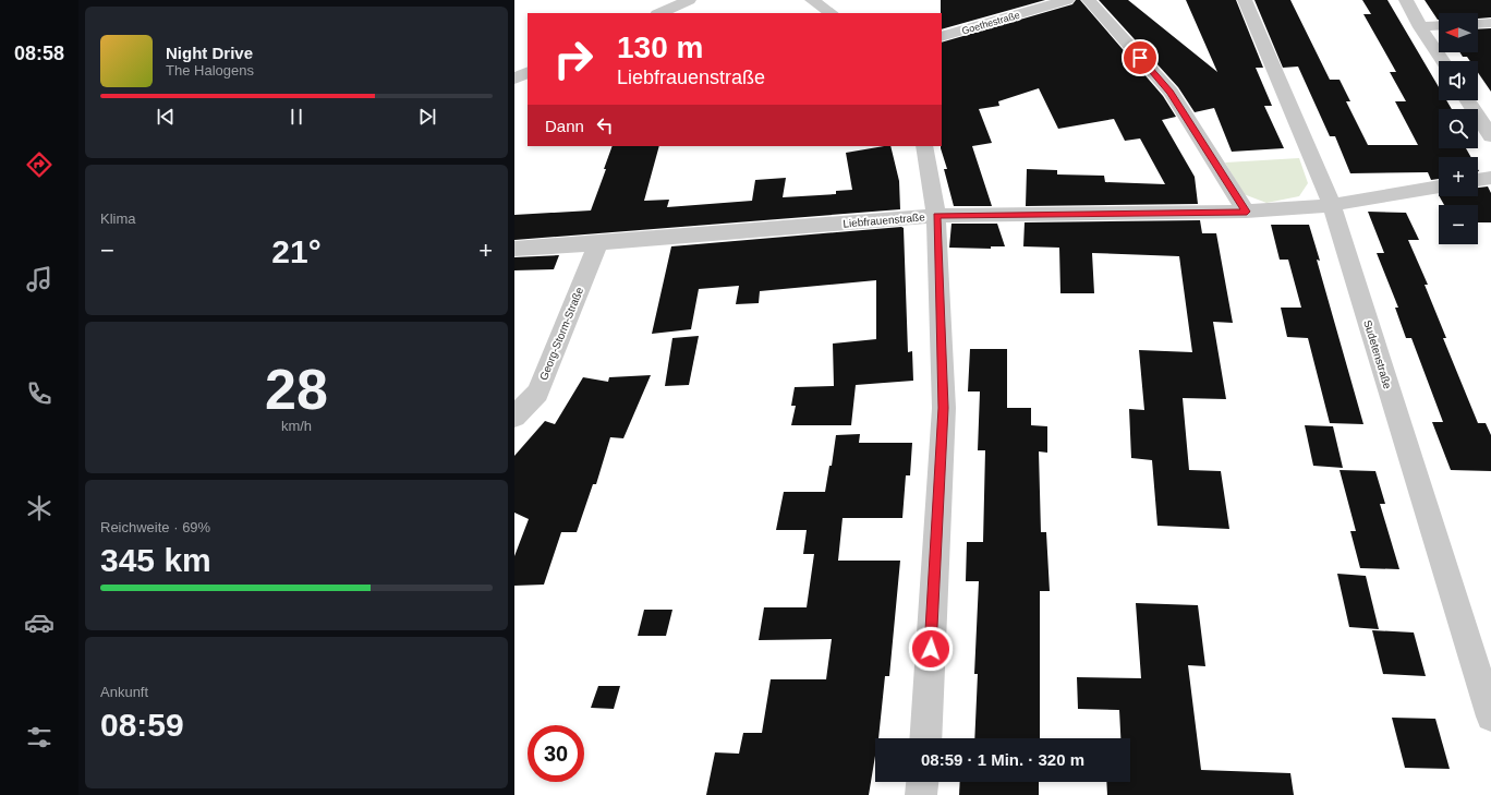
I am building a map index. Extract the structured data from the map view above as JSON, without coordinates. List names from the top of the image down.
{
  "streets": {
    "street": [
      "Goethestraße",
      "Liebfrauenstraße",
      "Georg-Storm-Straße",
      "Sudetenstraße"
    ]
  },
  "crossings": [
    ["Liebfrauenstraße", "Georg-Storm-Straße"],
    ["Liebfrauenstraße", "Sudetenstraße"]
  ],
  "north": "left",
  "page": {
    "tabs": "08:58",
    "map_buttons": ["+", "−"],
    "turn": ["130 m", "Liebfrauenstraße"],
    "song": ["Night Drive", "The Halogens"],
    "then": "Dann",
    "tile": [
      "Klima",
      ["28", "km/h"],
      ["Reichweite · 69%", "345 km"],
      ["Ankunft", "08:59"]
    ],
    "heat": ["−", "21°", "+"],
    "limit": "30",
    "trip": "08:59 · 1 Min. · 320 m"
  }
}
